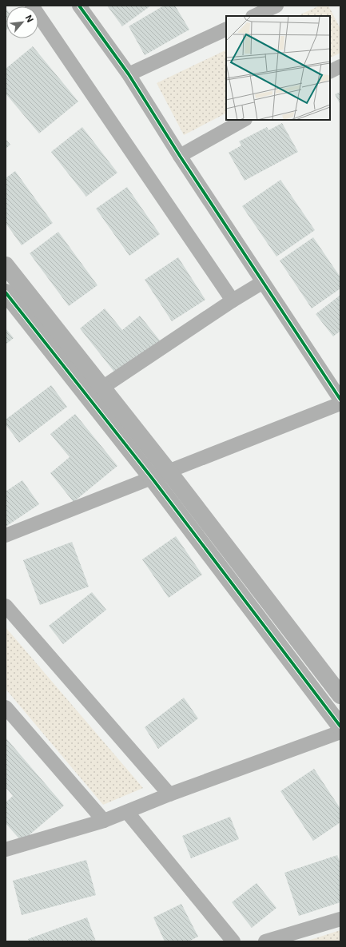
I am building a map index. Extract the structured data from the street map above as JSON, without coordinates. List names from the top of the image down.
{
  "north": "top right"
}
